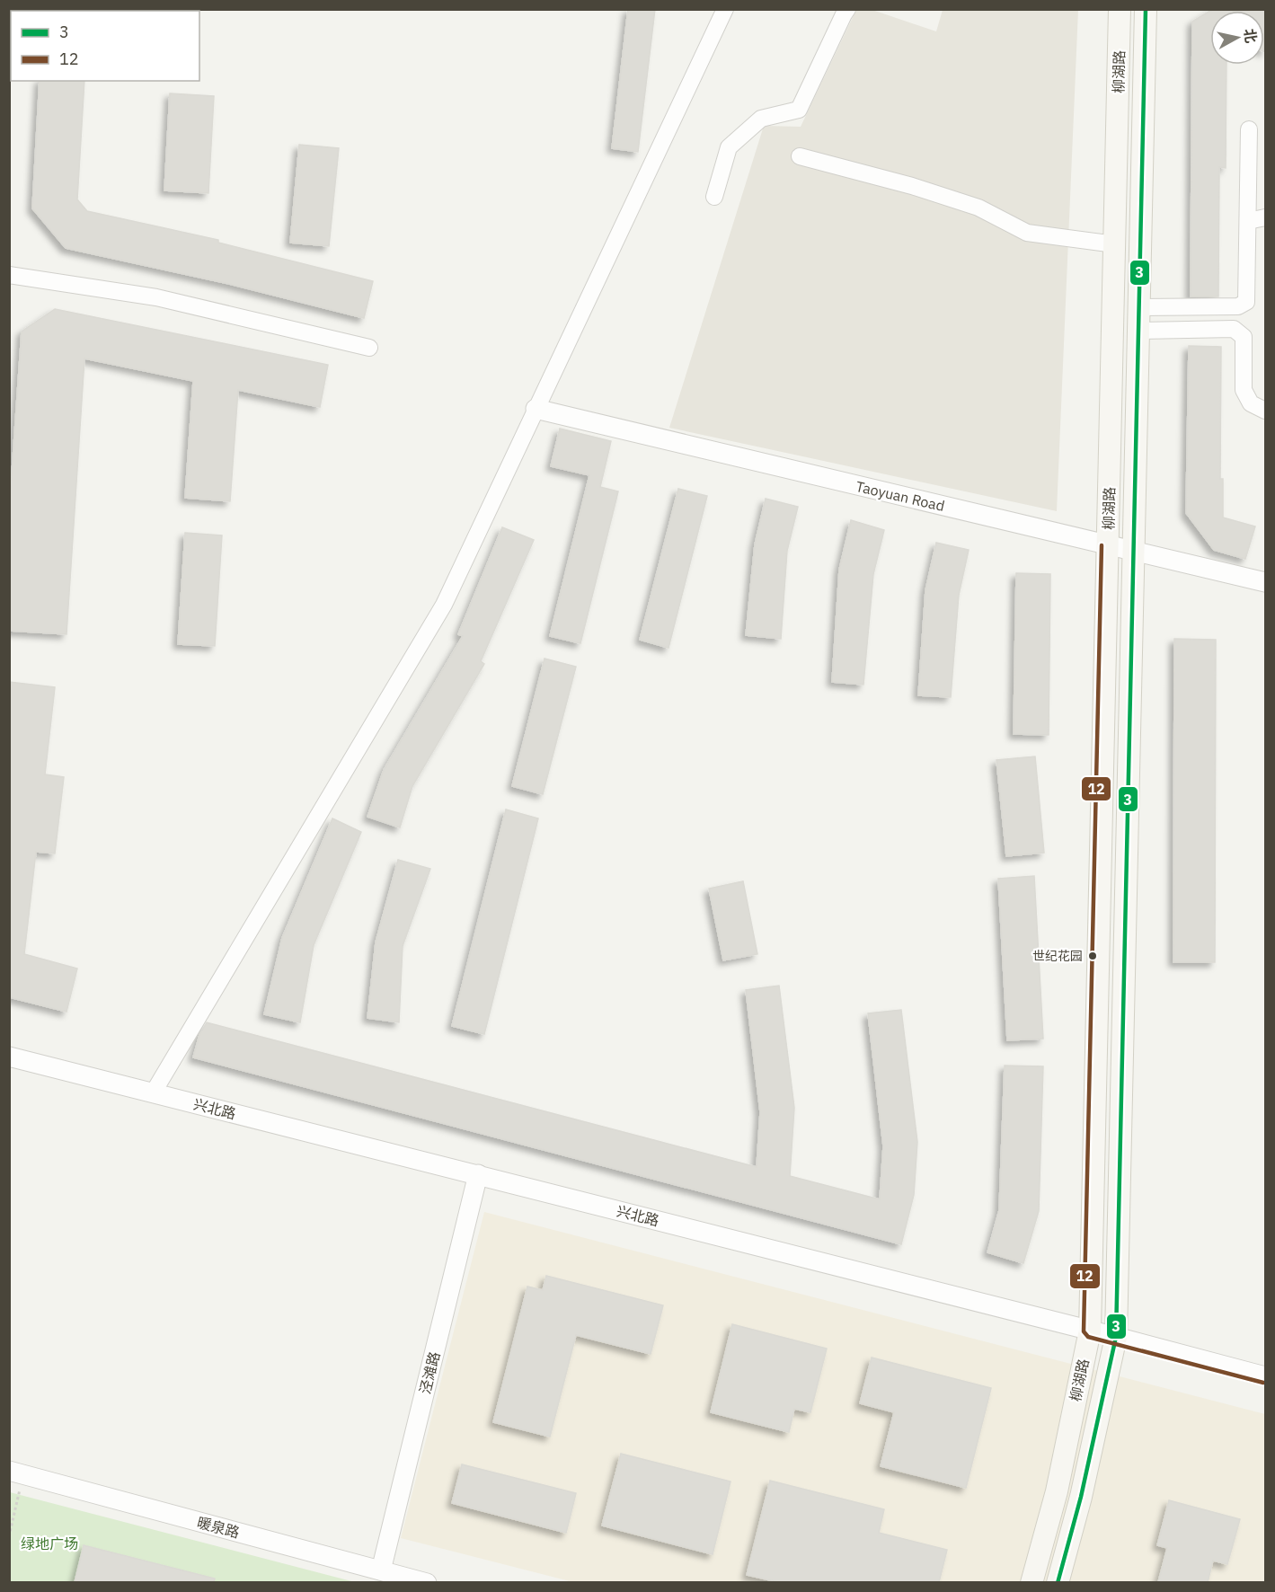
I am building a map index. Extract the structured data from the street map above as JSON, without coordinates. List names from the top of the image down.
{
  "streets": {
    "main road": ["柳湖路"],
    "street": [
      "Taoyuan Road",
      "兴北路",
      "泾滩路",
      "暖泉路"
    ]
  },
  "crossings": [
    ["柳湖路", "Taoyuan Road"],
    ["柳湖路", "兴北路"],
    ["兴北路", "泾滩路"],
    ["泾滩路", "暖泉路"]
  ],
  "parks": ["绿地广场"],
  "places": ["世纪花园"],
  "lines": ["transit line 3", "transit line 12"],
  "legend": ["3", "12"],
  "north": "right"
}
